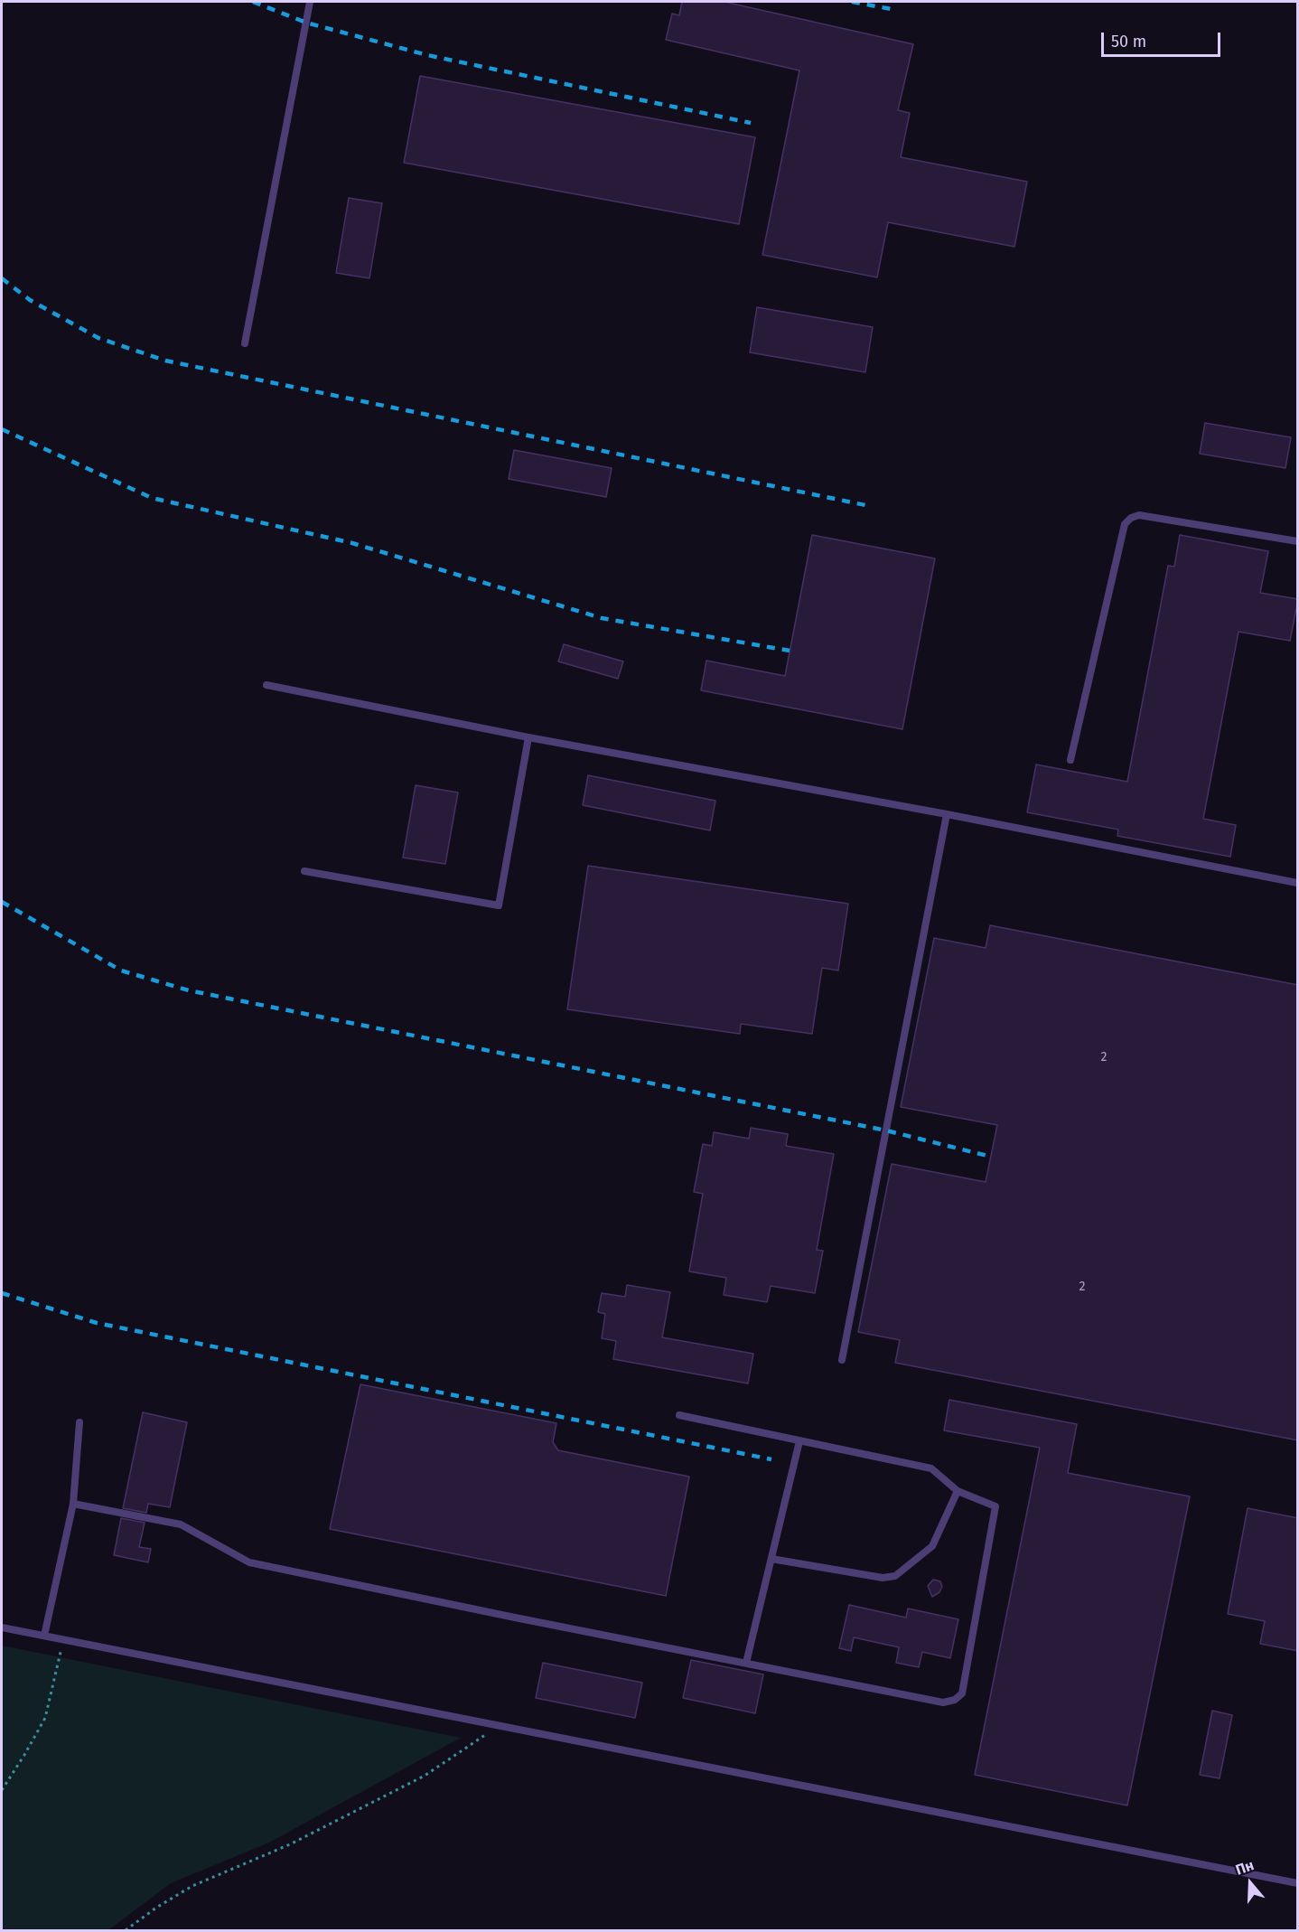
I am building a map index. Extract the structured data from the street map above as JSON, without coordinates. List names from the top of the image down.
{
  "house_numbers": ["2", "2"],
  "scale_bar": "50 m",
  "north": "top"
}
